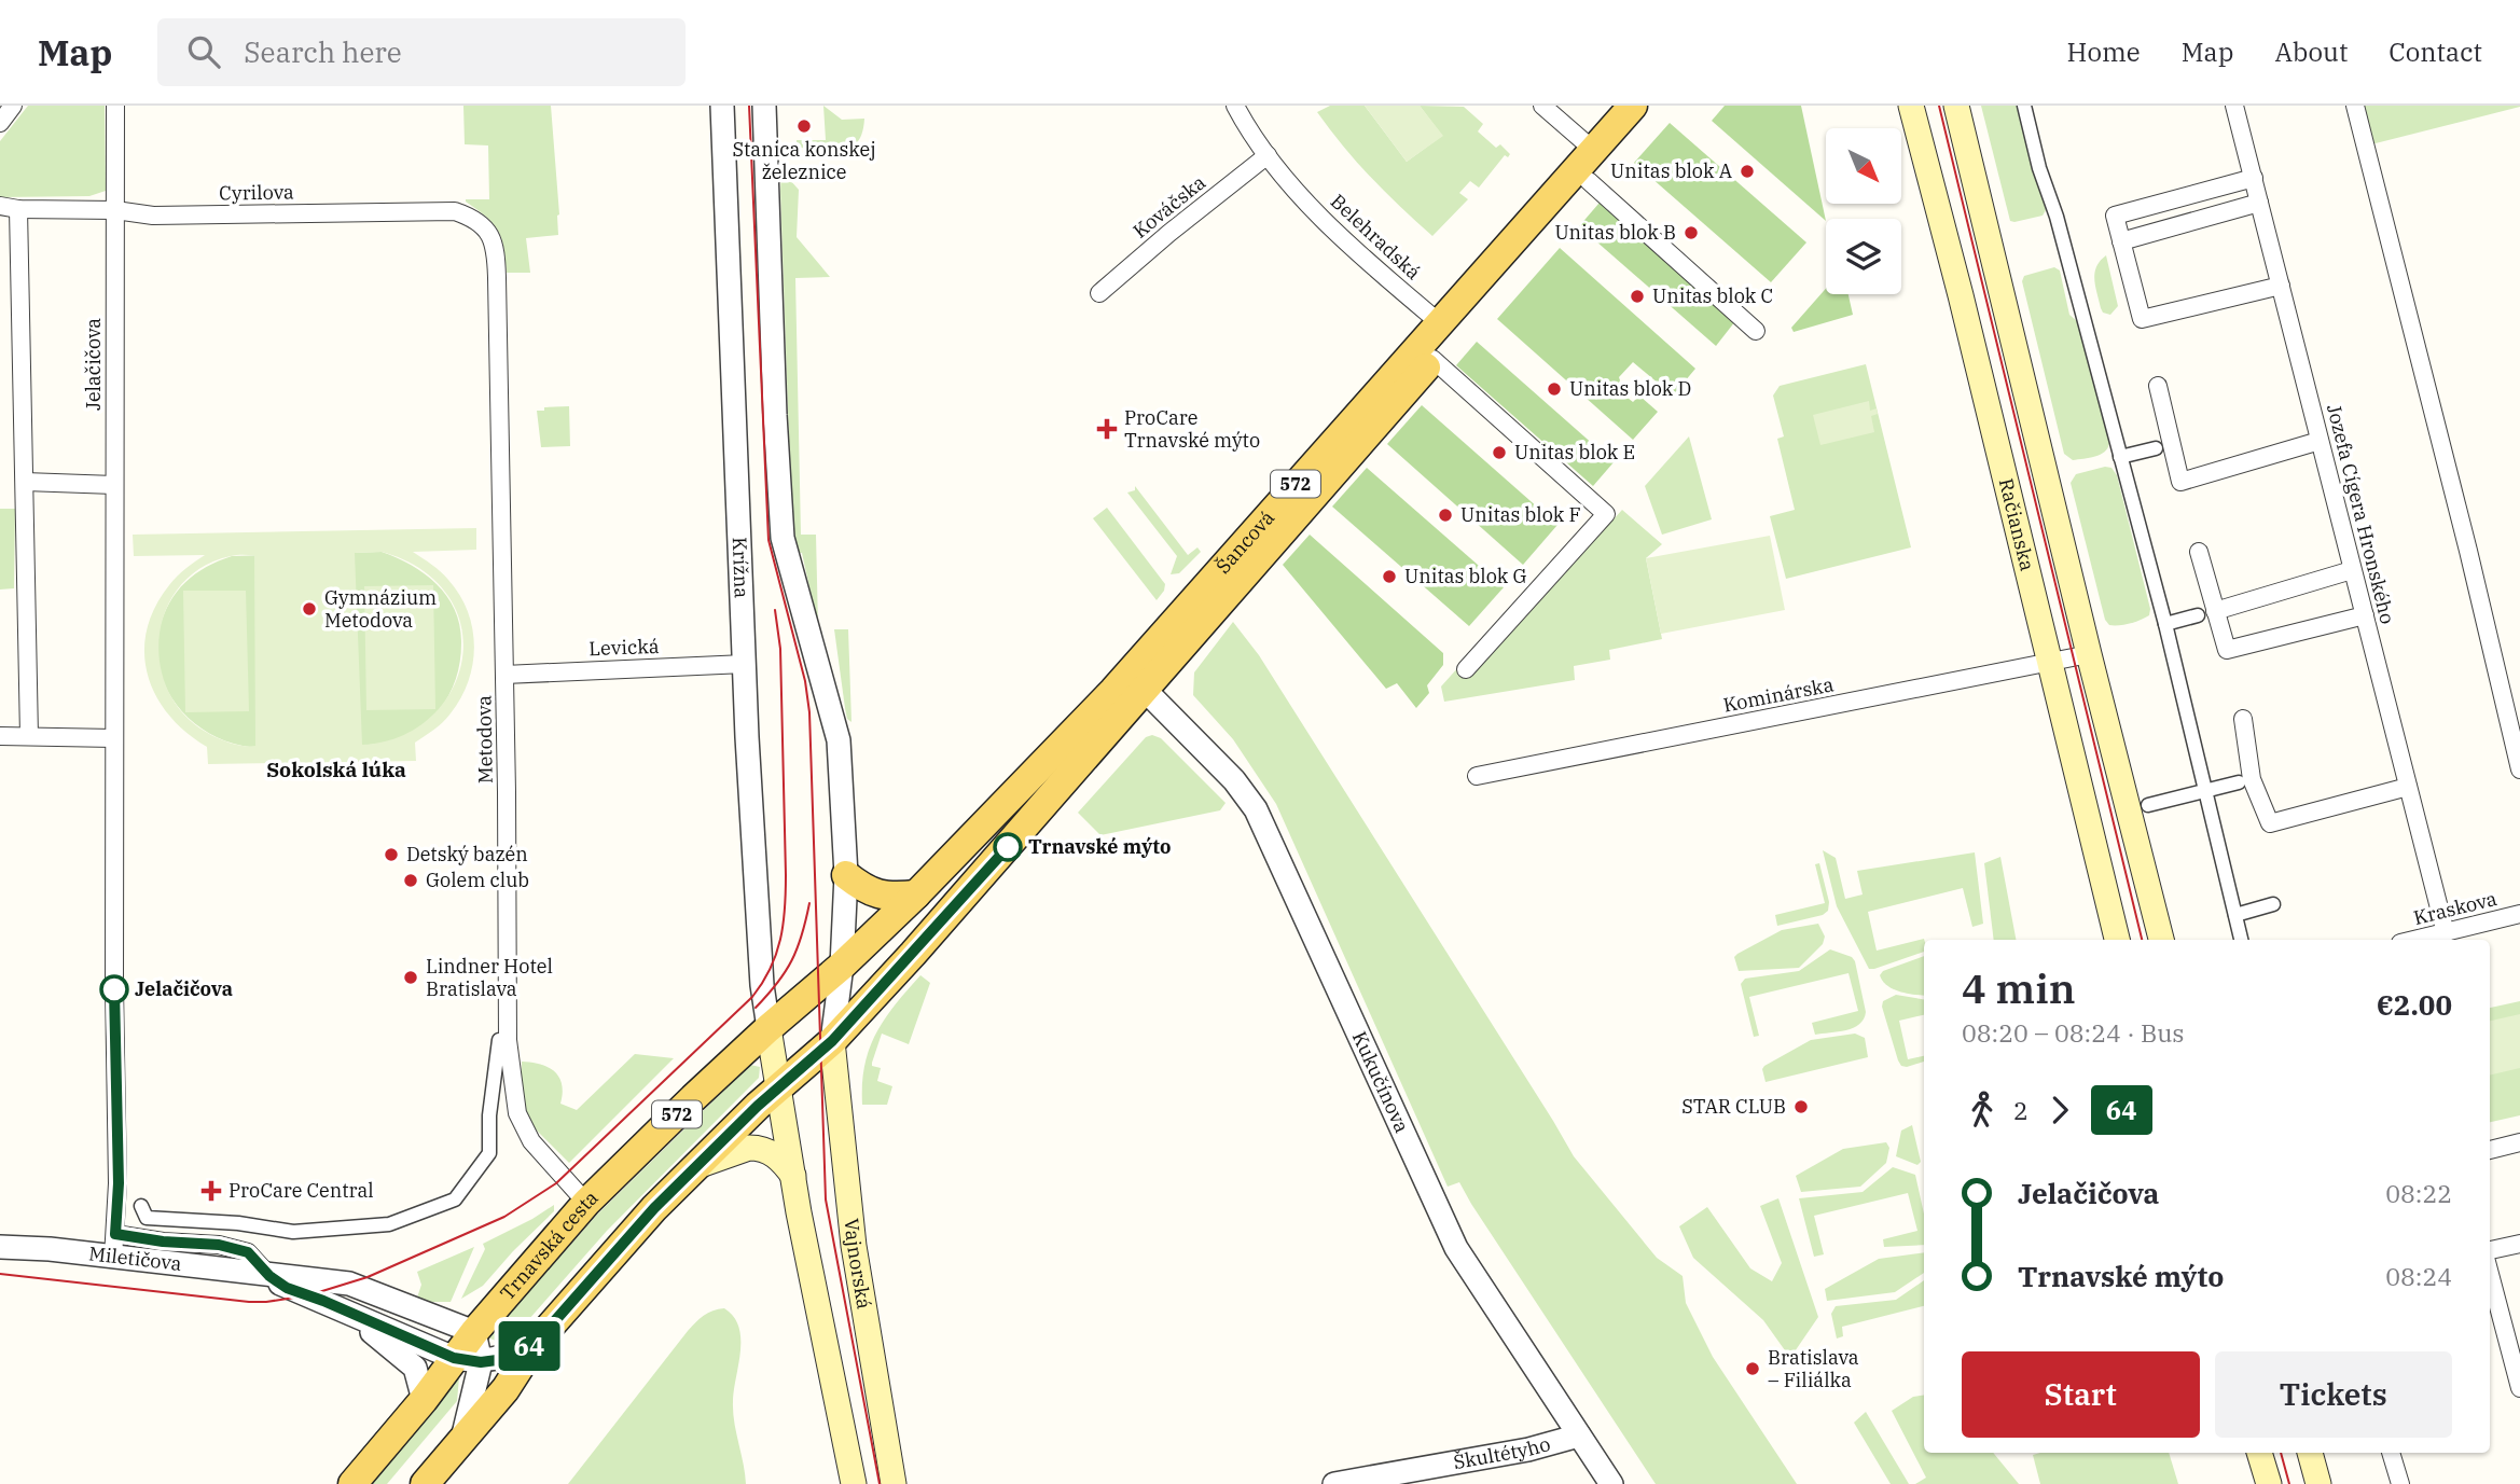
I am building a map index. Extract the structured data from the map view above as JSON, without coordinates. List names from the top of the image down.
{
  "streets": {
    "main road": [
      "572",
      "Račianska",
      "Šancová",
      "Trnavská cesta",
      "Vajnorská"
    ],
    "street": [
      "Cyrilova",
      "Kováčska",
      "Belehradská",
      "Jelačičova",
      "Jozefa Cígera Hronského",
      "Krížna",
      "Levická",
      "Kominárska",
      "Metodova",
      "Kraskova",
      "Kukučínova",
      "Miletičova",
      "Škultétyho"
    ]
  },
  "crossings": [
    ["Cyrilova", "Jelačičova"],
    ["Cyrilova", "Metodova"],
    ["Kováčska", "Belehradská"],
    ["Belehradská", "Šancová"],
    ["Jelačičova", "Miletičova"],
    ["572", "Šancová"],
    ["572", "Krížna"],
    ["572", "Trnavská cesta"],
    ["572", "Vajnorská"],
    ["Jozefa Cígera Hronského", "Kraskova"],
    ["Račianska", "Kominárska"],
    ["Šancová", "Kukučínova"],
    ["Šancová", "Vajnorská"],
    ["Krížna", "Levická"],
    ["Krížna", "Trnavská cesta"],
    ["Levická", "Metodova"],
    ["Metodova", "Trnavská cesta"],
    ["Kukučínova", "Škultétyho"],
    ["Trnavská cesta", "Miletičova"]
  ],
  "districts": ["Sokolská lúka"],
  "places": {
    "other": [
      "Stanica konskej železnice",
      "Unitas blok A",
      "Unitas blok B",
      "Unitas blok C",
      "Unitas blok D",
      "Unitas blok E",
      "Unitas blok F",
      "Unitas blok G",
      "Gymnázium Metodova",
      "Trnavské mýto",
      "Detský bazén",
      "Golem club",
      "Lindner Hotel Bratislava",
      "Jelačičova",
      "STAR CLUB",
      "Bratislava – Filiálka"
    ],
    "health": ["ProCare Trnavské mýto", "ProCare Central"]
  },
  "lines": ["bus line 64"],
  "north": "bottom right",
  "page": {
    "header": "Map",
    "search": "Search here",
    "nav": [
      "Home",
      "Map",
      "About",
      "Contact"
    ],
    "on_map": "64",
    "heading": ["4 min", "08:20 – 08:24 · Bus", "€2.00"],
    "legs": ["2", "64"],
    "list": [
      {
        "name": "Jelačičova",
        "value": "08:22"
      },
      {
        "name": "Trnavské mýto",
        "value": "08:24"
      }
    ],
    "buttons": ["Start", "Tickets"]
  }
}
